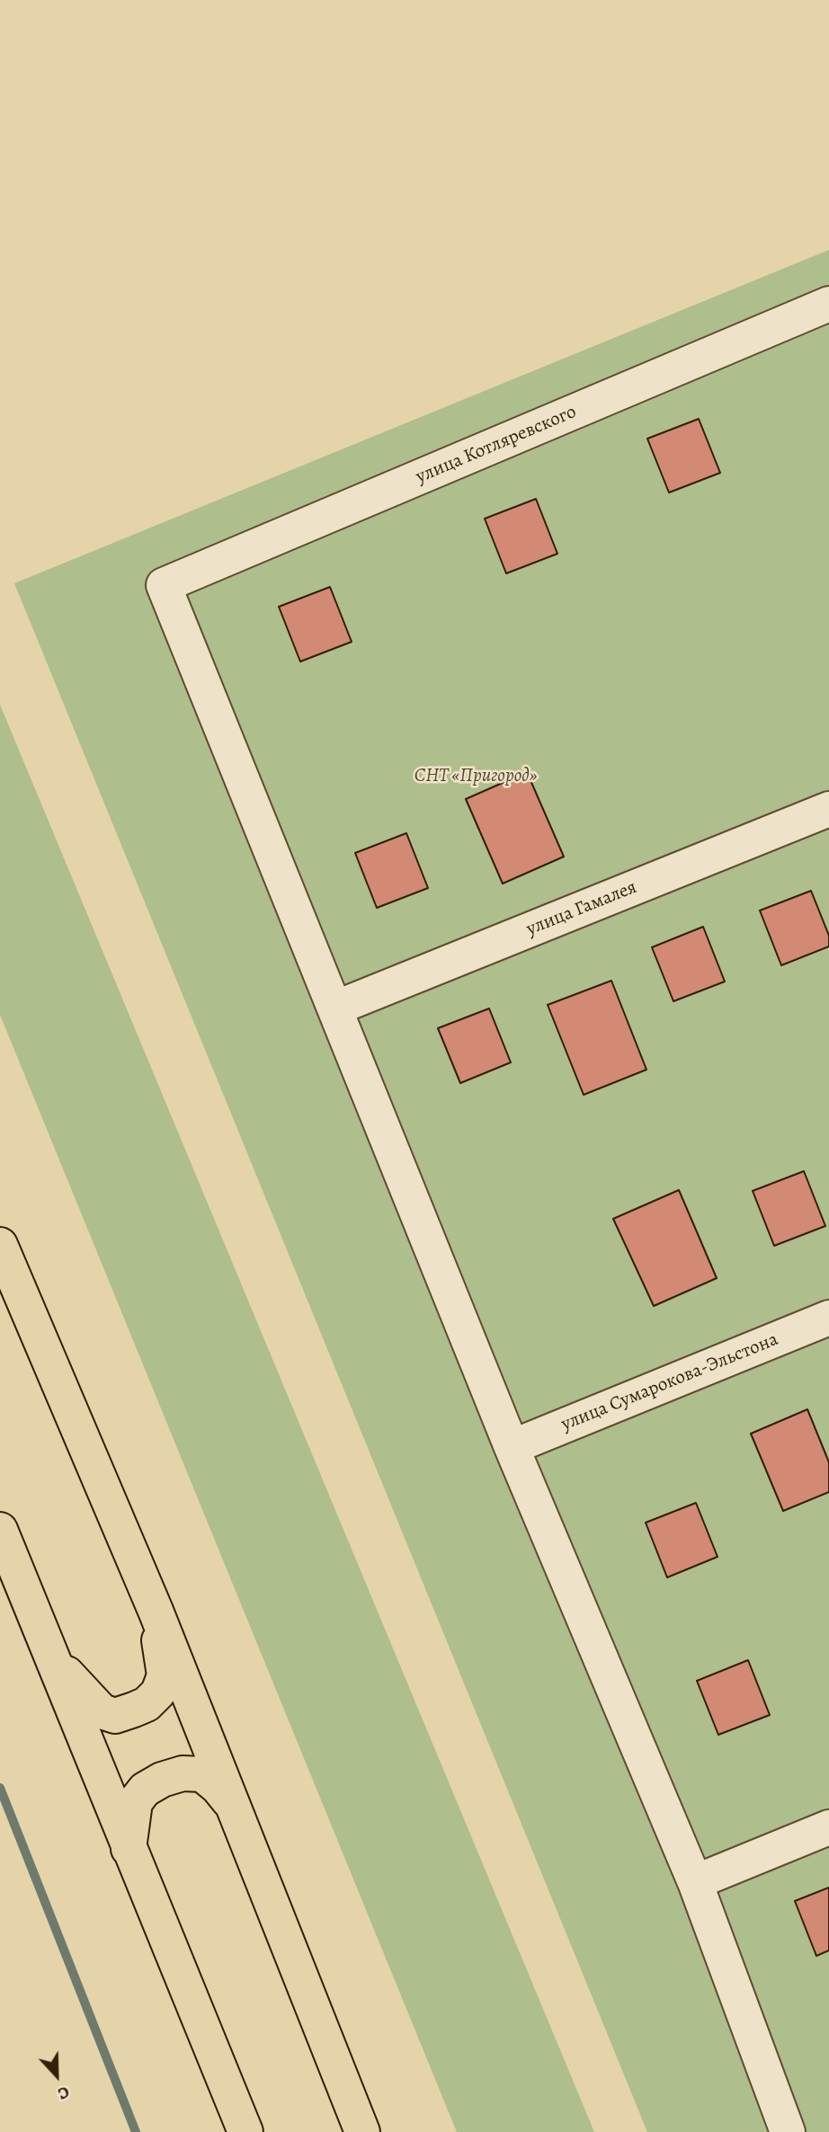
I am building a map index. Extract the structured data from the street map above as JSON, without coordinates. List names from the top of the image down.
{
  "streets": {
    "street": ["улица Котляревского", "улица Гамалея", "улица Сумарокова-Эльстона"]
  },
  "crossings": [
    ["улица Котляревского", "улица Гамалея"]
  ],
  "parks": ["СНТ «Пригород»"],
  "north": "bottom"
}
